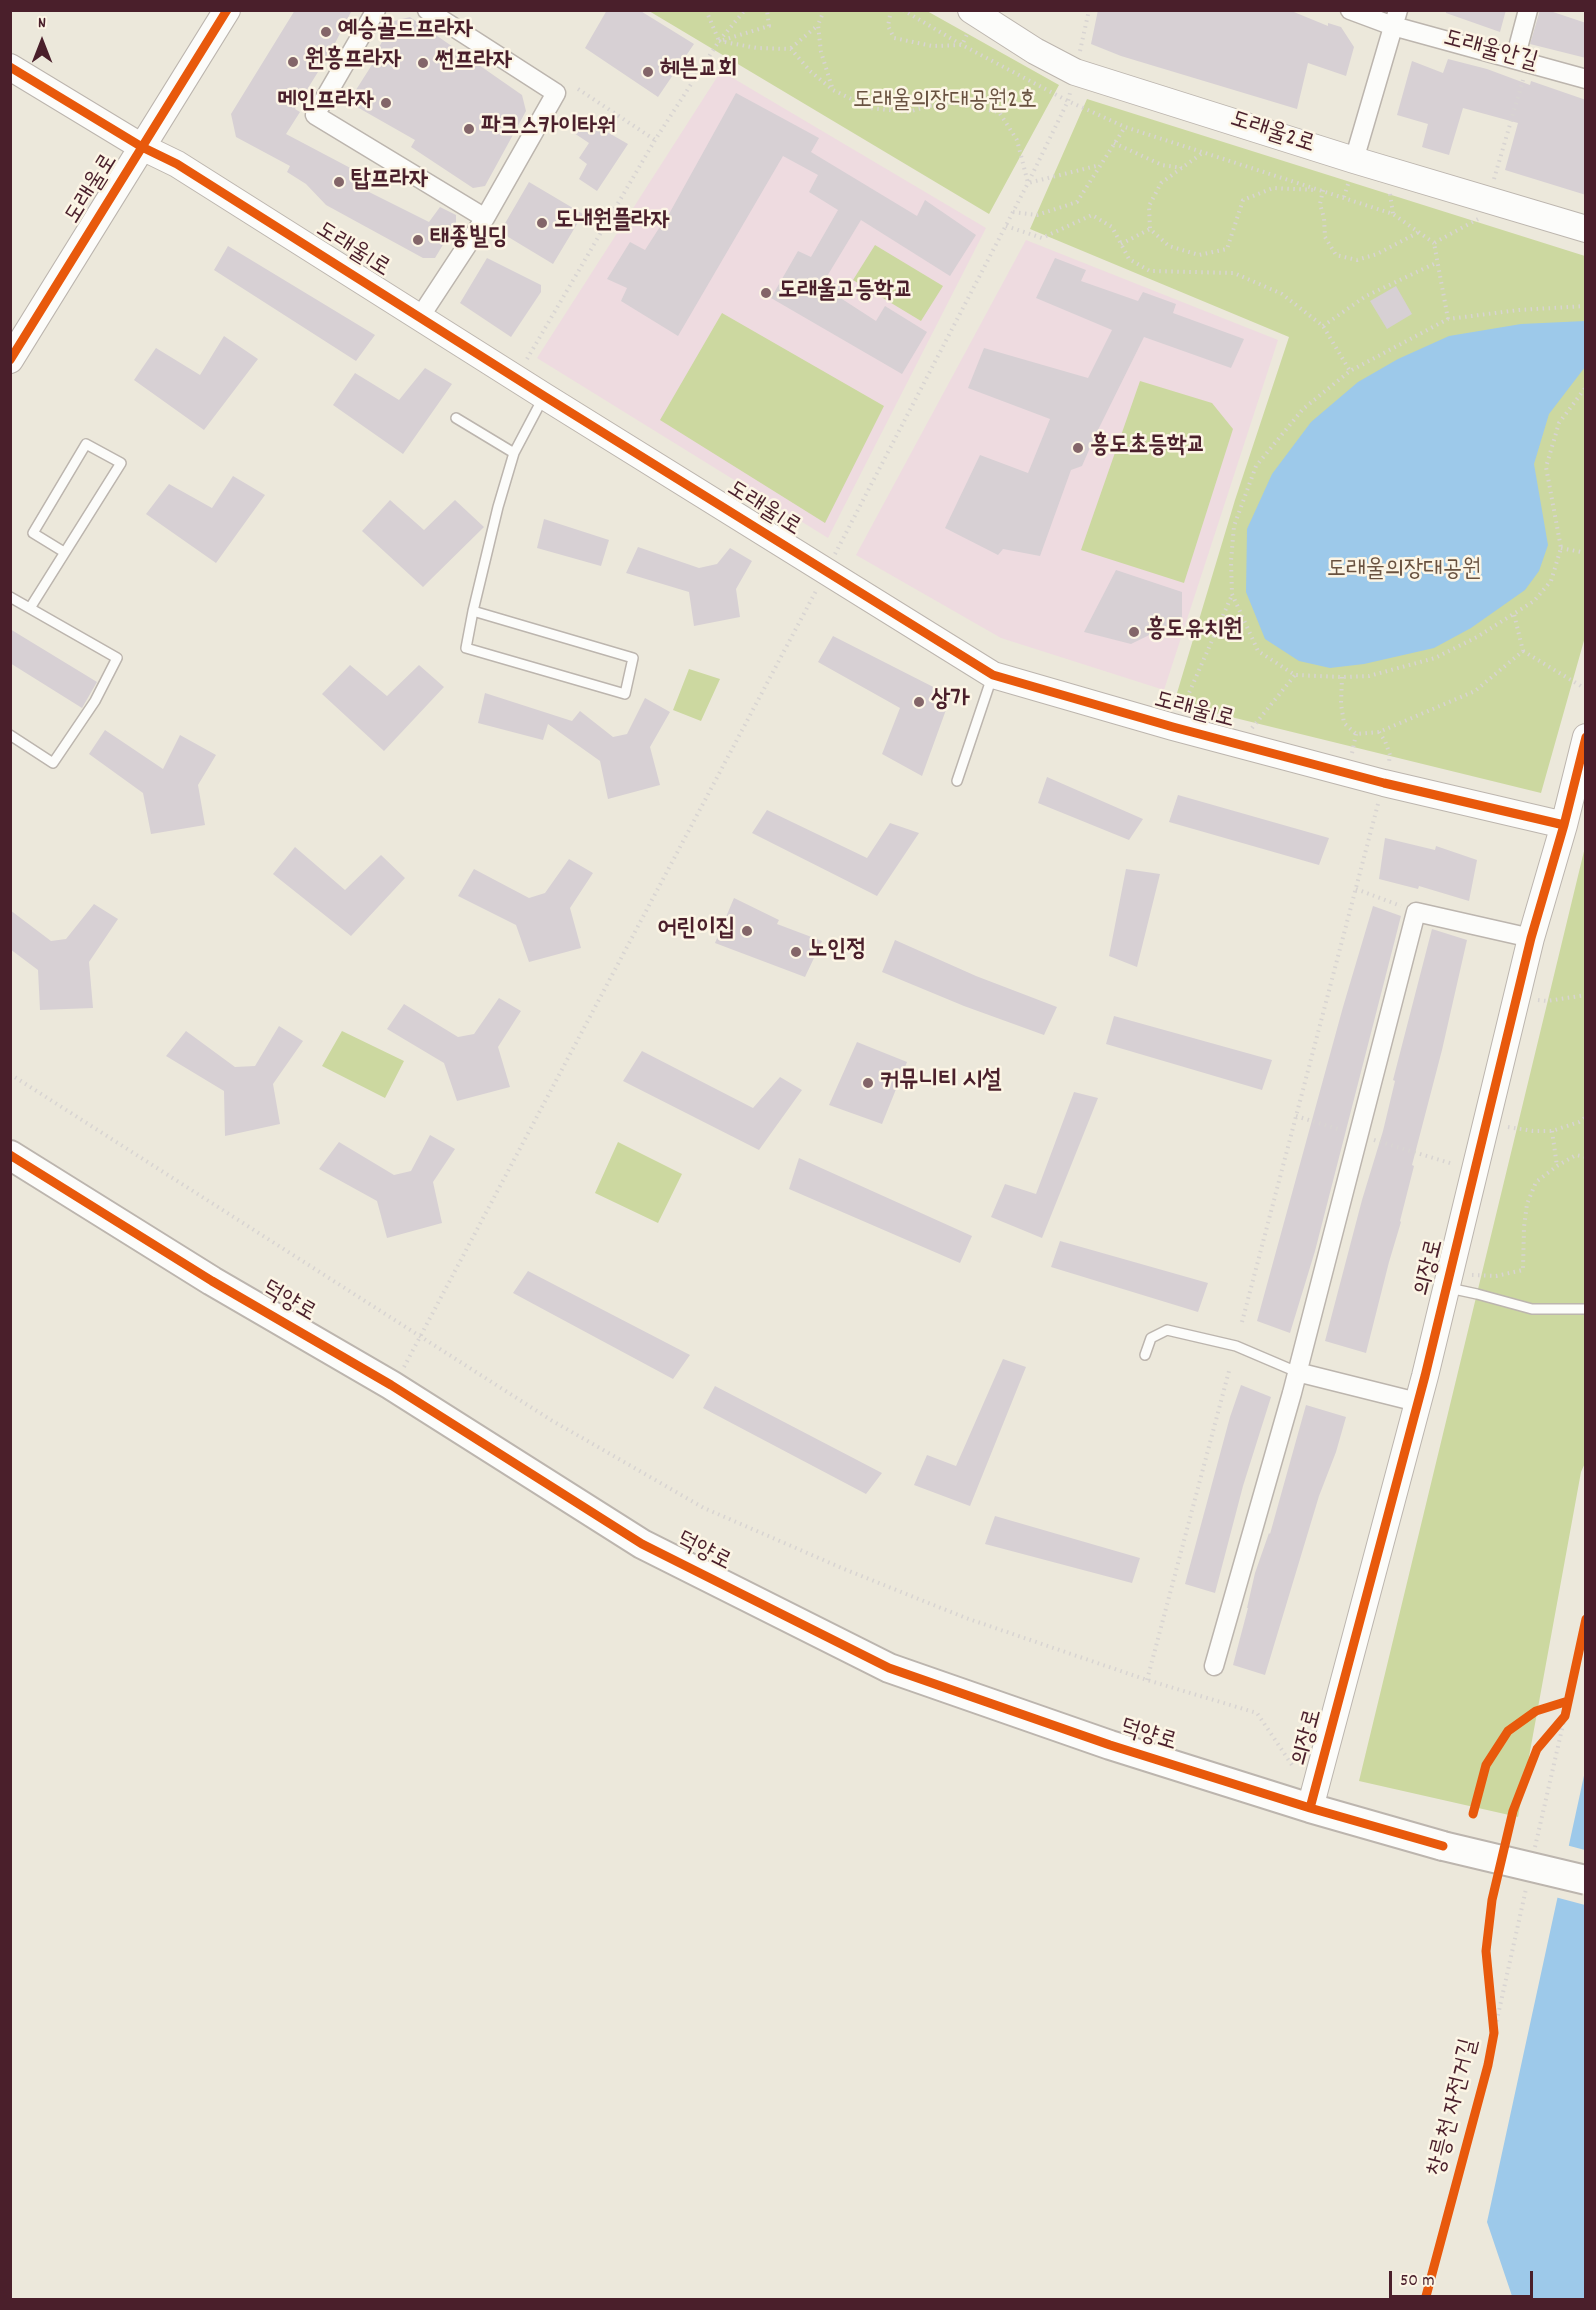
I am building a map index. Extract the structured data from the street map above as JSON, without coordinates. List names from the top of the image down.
{
  "streets": {
    "main road": ["덕양로"],
    "street": [
      "도래울안길",
      "도래울2로",
      "도래울로",
      "도래울1로",
      "의장로"
    ],
    "cycle path": ["창릉천 자전거길"]
  },
  "crossings": [
    ["도래울로", "도래울1로"],
    ["도래울1로", "의장로"],
    ["의장로", "덕양로"]
  ],
  "parks": ["도래울의장대공원2호", "도래울의장대공원"],
  "places": [
    "예승골드프라자",
    "원흥프라자",
    "썬프라자",
    "헤븐교회",
    "메인프라자",
    "파크스카이타워",
    "탑프라자",
    "도내원플라자",
    "태종빌딩",
    "도래울고등학교",
    "흥도초등학교",
    "흥도유치원",
    "상가",
    "어린이집",
    "노인정",
    "커뮤니티 시설"
  ],
  "scale_bar": "50 m",
  "north": "top"
}
